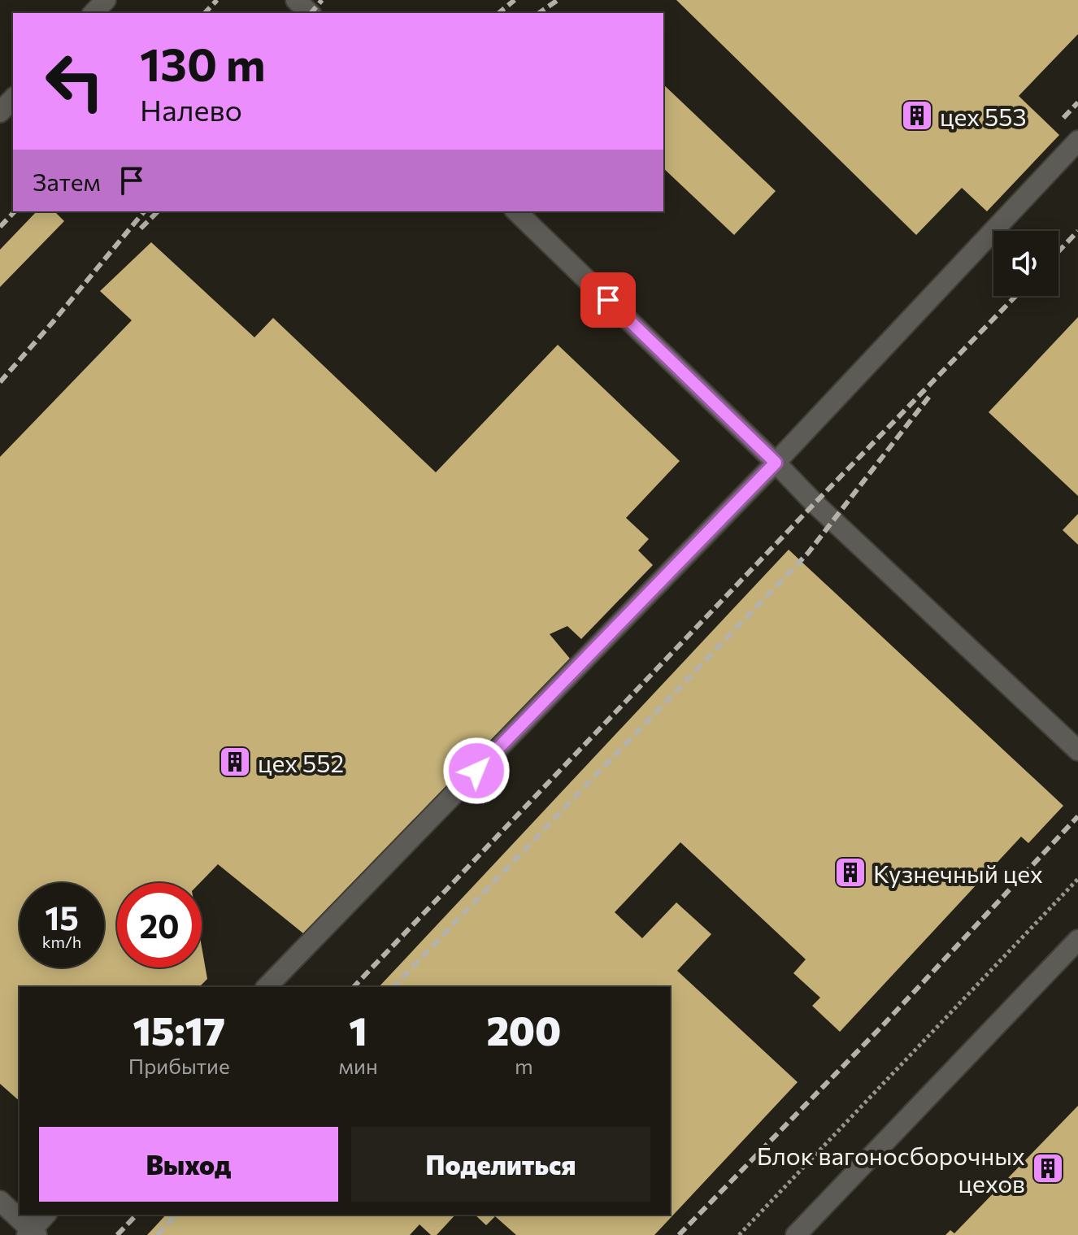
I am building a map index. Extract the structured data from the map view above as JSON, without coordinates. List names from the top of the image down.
{
  "places": {
    "building": [
      "цех 553",
      "цех 552",
      "Кузнечный цех",
      "Блок вагоносборочных цехов"
    ]
  },
  "page": {
    "turn": ["130 m", "Налево"],
    "then": "Затем",
    "speed": "15 km/h",
    "limit": "20",
    "eta": [
      "15:17",
      "Прибытие",
      "1",
      "мин",
      "200",
      "m"
    ],
    "buttons": ["Выход", "Поделиться"]
  }
}
